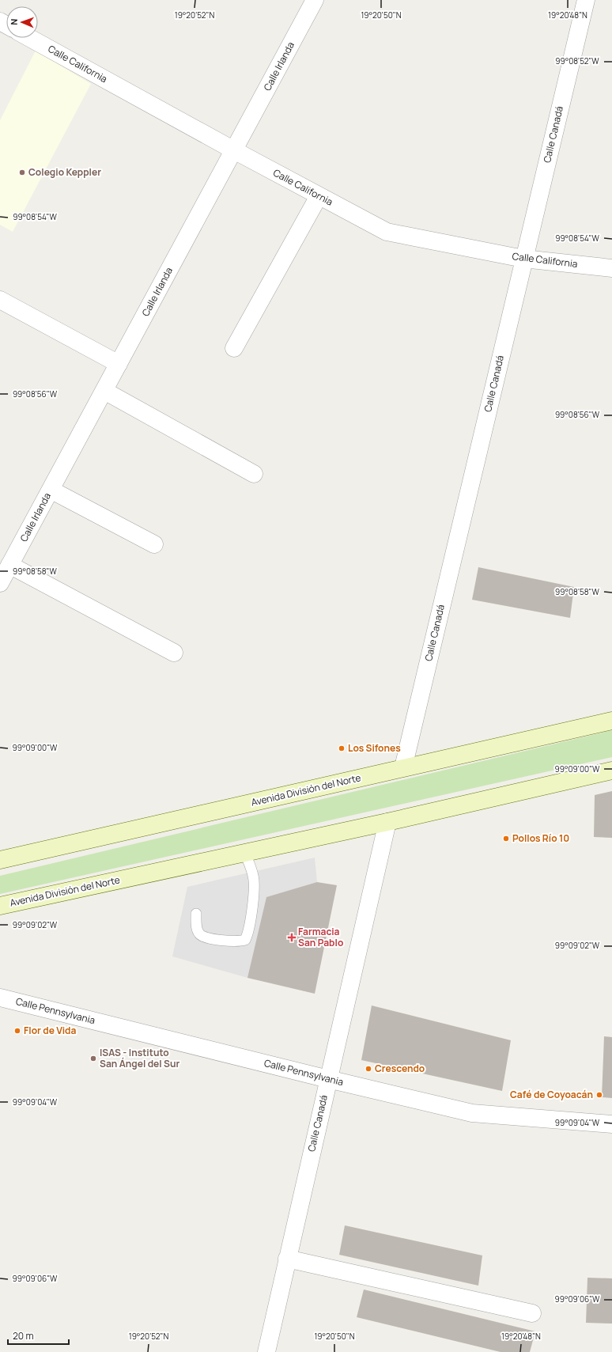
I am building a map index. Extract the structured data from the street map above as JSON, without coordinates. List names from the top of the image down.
{
  "streets": {
    "main road": ["Avenida División del Norte"],
    "street": [
      "Calle California",
      "Calle Irlanda",
      "Calle Canadá",
      "Calle Pennsylvania"
    ]
  },
  "crossings": [
    ["Calle California", "Calle Irlanda"],
    ["Calle California", "Calle Canadá"],
    ["Calle Canadá", "Avenida División del Norte"],
    ["Calle Canadá", "Calle Pennsylvania"]
  ],
  "places": {
    "other": [
      "Colegio Keppler",
      "Los Sifones",
      "Pollos Río 10",
      "Flor de Vida",
      "ISAS - Instituto San Ángel del Sur",
      "Crescendo",
      "Café de Coyoacán"
    ],
    "health": ["Farmacia San Pablo"]
  },
  "scale_bar": "20 m",
  "north": "left",
  "coordinates": [
    "19°20'52\"N",
    "19°20'50\"N",
    "19°20'48\"N",
    "99°08'52\"W",
    "99°08'54\"W",
    "99°08'56\"W",
    "99°08'58\"W",
    "99°09'00\"W",
    "99°09'02\"W",
    "99°09'04\"W",
    "99°09'06\"W"
  ]
}
